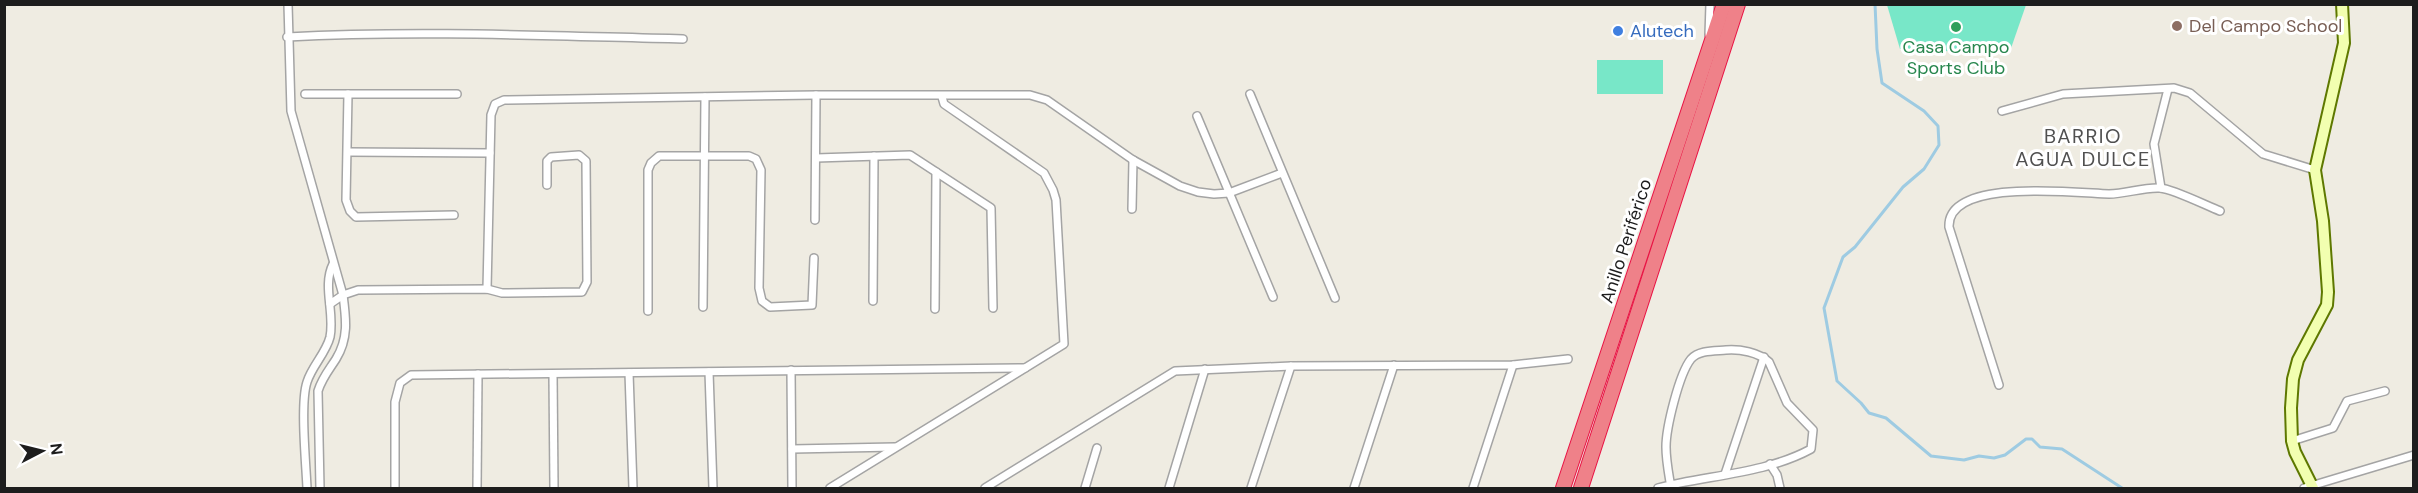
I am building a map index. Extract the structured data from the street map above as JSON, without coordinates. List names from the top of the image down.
{
  "streets": {
    "highway": ["Anillo Periférico"]
  },
  "districts": ["BARRIO AGUA DULCE"],
  "places": ["Del Campo School", "Casa Campo Sports Club", "Alutech"],
  "north": "right"
}
